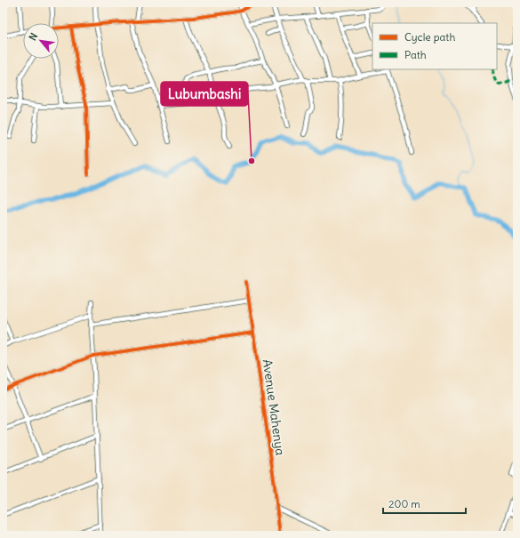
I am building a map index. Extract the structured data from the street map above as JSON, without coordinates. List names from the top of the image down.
{
  "streets": {
    "street": ["Avenue Mahenya"]
  },
  "places": ["Lubumbashi"],
  "legend": ["Cycle path", "Path"],
  "scale_bar": "200 m",
  "north": "top left"
}
